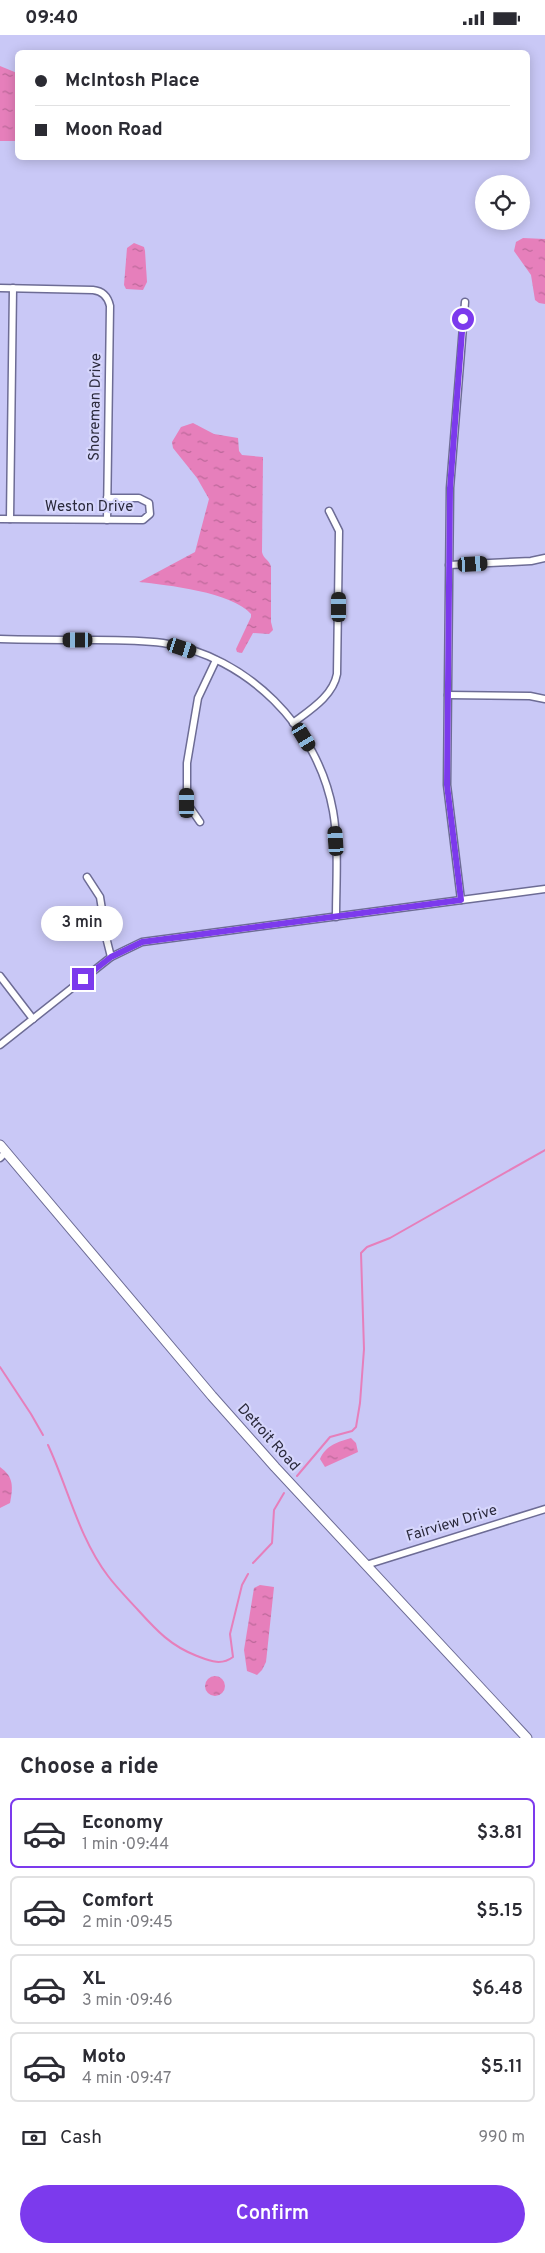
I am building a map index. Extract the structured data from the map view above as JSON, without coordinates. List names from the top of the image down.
{
  "streets": {
    "main road": ["Detroit Road"],
    "street": ["Shoreman Drive", "Weston Drive", "Fairview Drive"]
  },
  "crossings": [
    ["Shoreman Drive", "Weston Drive"],
    ["Detroit Road", "Fairview Drive"]
  ],
  "page": {
    "status": "09:40",
    "banner": ["McIntosh Place", "Moon Road"],
    "bubble": "3 min",
    "heading": "Choose a ride",
    "list": [
      {
        "name": "Economy",
        "note": "1 min · 09:44",
        "value": "$3.81"
      },
      {
        "name": "Comfort",
        "note": "2 min · 09:45",
        "value": "$5.15"
      },
      {
        "name": "XL",
        "note": "3 min · 09:46",
        "value": "$6.48"
      },
      {
        "name": "Moto",
        "note": "4 min · 09:47",
        "value": "$5.11"
      }
    ],
    "pay": ["Cash", "990 m"],
    "buttons": "Confirm"
  }
}
